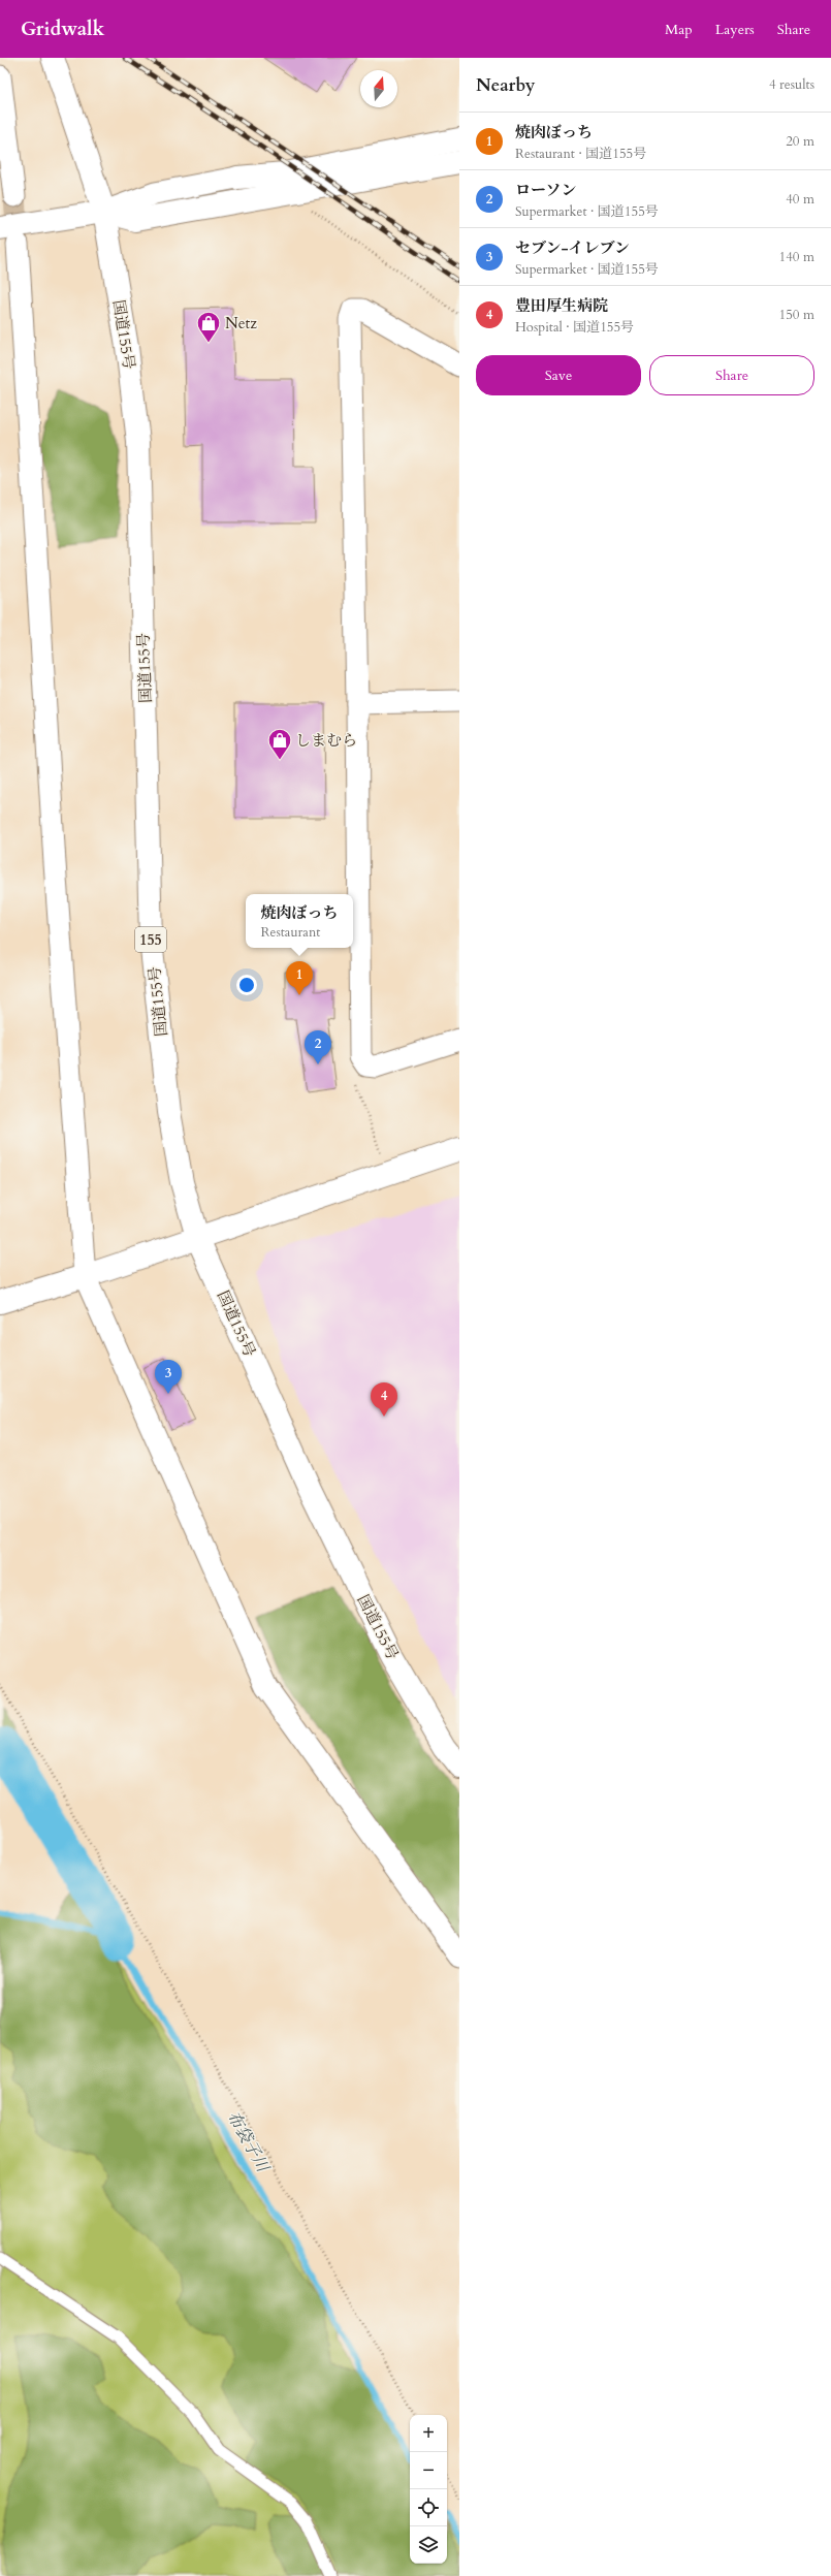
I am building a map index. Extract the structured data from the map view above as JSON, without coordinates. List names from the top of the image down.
{
  "streets": {
    "main road": ["国道155号", "155"]
  },
  "water": ["布袋子川"],
  "places": {
    "shop": ["Netz", "しまむら"]
  },
  "north": "top",
  "page": {
    "header": "Gridwalk",
    "nav": ["Map", "Layers", "Share"],
    "heading": ["Nearby", "4 results"],
    "list": [
      {
        "mark": "1",
        "name": "焼肉ぼっち",
        "note": "Restaurant · 国道155号",
        "value": "20 m"
      },
      {
        "mark": "2",
        "name": "ローソン",
        "note": "Supermarket · 国道155号",
        "value": "40 m"
      },
      {
        "mark": "3",
        "name": "セブン-イレブン",
        "note": "Supermarket · 国道155号",
        "value": "140 m"
      },
      {
        "mark": "4",
        "name": "豊田厚生病院",
        "note": "Hospital · 国道155号",
        "value": "150 m"
      }
    ],
    "buttons": ["Save", "Share"],
    "popup": ["焼肉ぼっち", "Restaurant"],
    "pins": [
      "1",
      "2",
      "3",
      "4"
    ],
    "map_buttons": ["+", "−"]
  }
}
